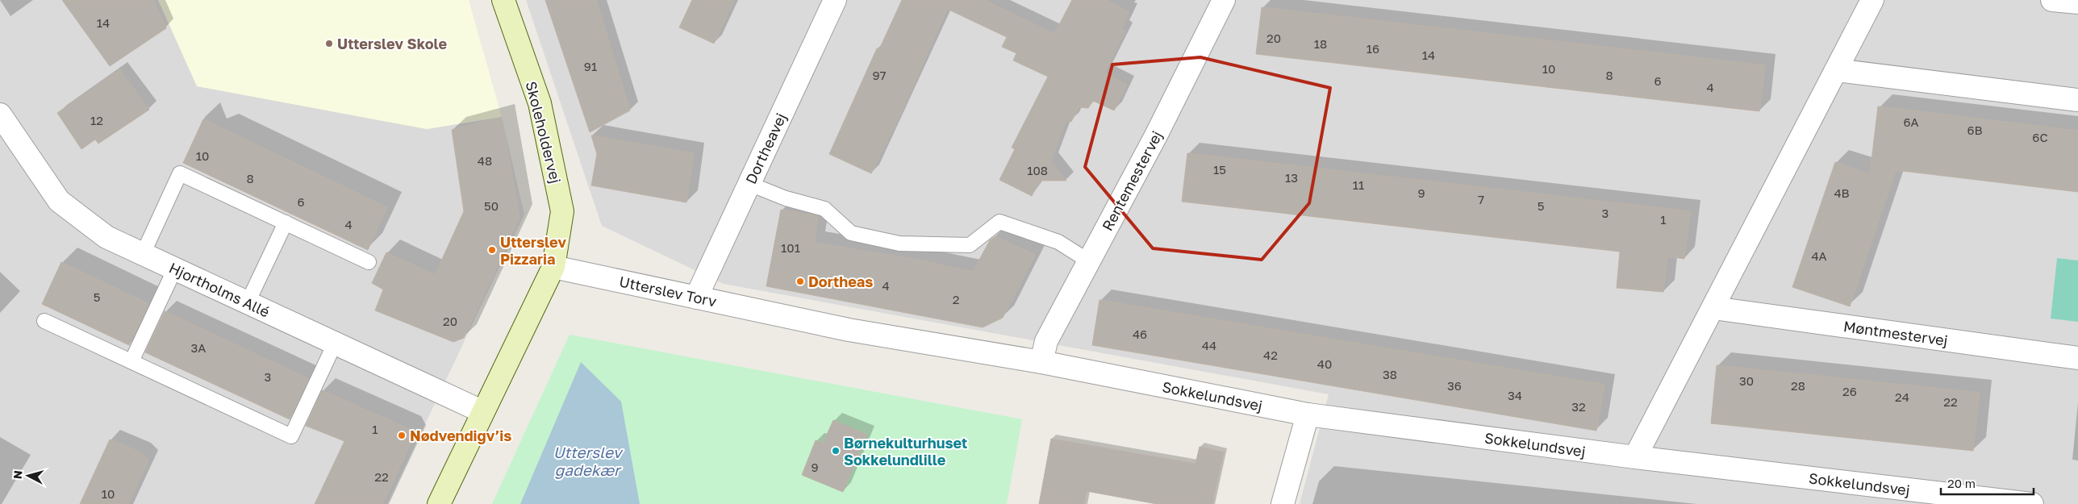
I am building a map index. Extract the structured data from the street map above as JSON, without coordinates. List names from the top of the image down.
{
  "streets": {
    "street": [
      "Skoleholdervej",
      "Dortheavej",
      "Rentemestervej",
      "Hjortholms Allé",
      "Utterslev Torv",
      "Møntmestervej",
      "Sokkelundsvej"
    ]
  },
  "crossings": [
    ["Skoleholdervej", "Utterslev Torv"],
    ["Dortheavej", "Utterslev Torv"],
    ["Rentemestervej", "Utterslev Torv"],
    ["Rentemestervej", "Sokkelundsvej"],
    ["Utterslev Torv", "Sokkelundsvej"]
  ],
  "water": ["Utterslev gadekær"],
  "places": [
    "Utterslev Skole",
    "Utterslev Pizzaria",
    "Dortheas",
    "Nødvendigv’is",
    "Børnekulturhuset Sokkelundlille"
  ],
  "house_numbers": [
    "14",
    "20",
    "18",
    "16",
    "14",
    "91",
    "10",
    "97",
    "8",
    "6",
    "4",
    "12",
    "6A",
    "6B",
    "6C",
    "10",
    "48",
    "15",
    "108",
    "13",
    "8",
    "11",
    "9",
    "4B",
    "7",
    "6",
    "50",
    "5",
    "3",
    "1",
    "4",
    "101",
    "4A",
    "4",
    "5",
    "2",
    "20",
    "46",
    "44",
    "3A",
    "42",
    "40",
    "38",
    "3",
    "30",
    "36",
    "28",
    "26",
    "34",
    "24",
    "22",
    "32",
    "1",
    "9",
    "22",
    "10"
  ],
  "scale_bar": "20 m",
  "north": "left"
}
